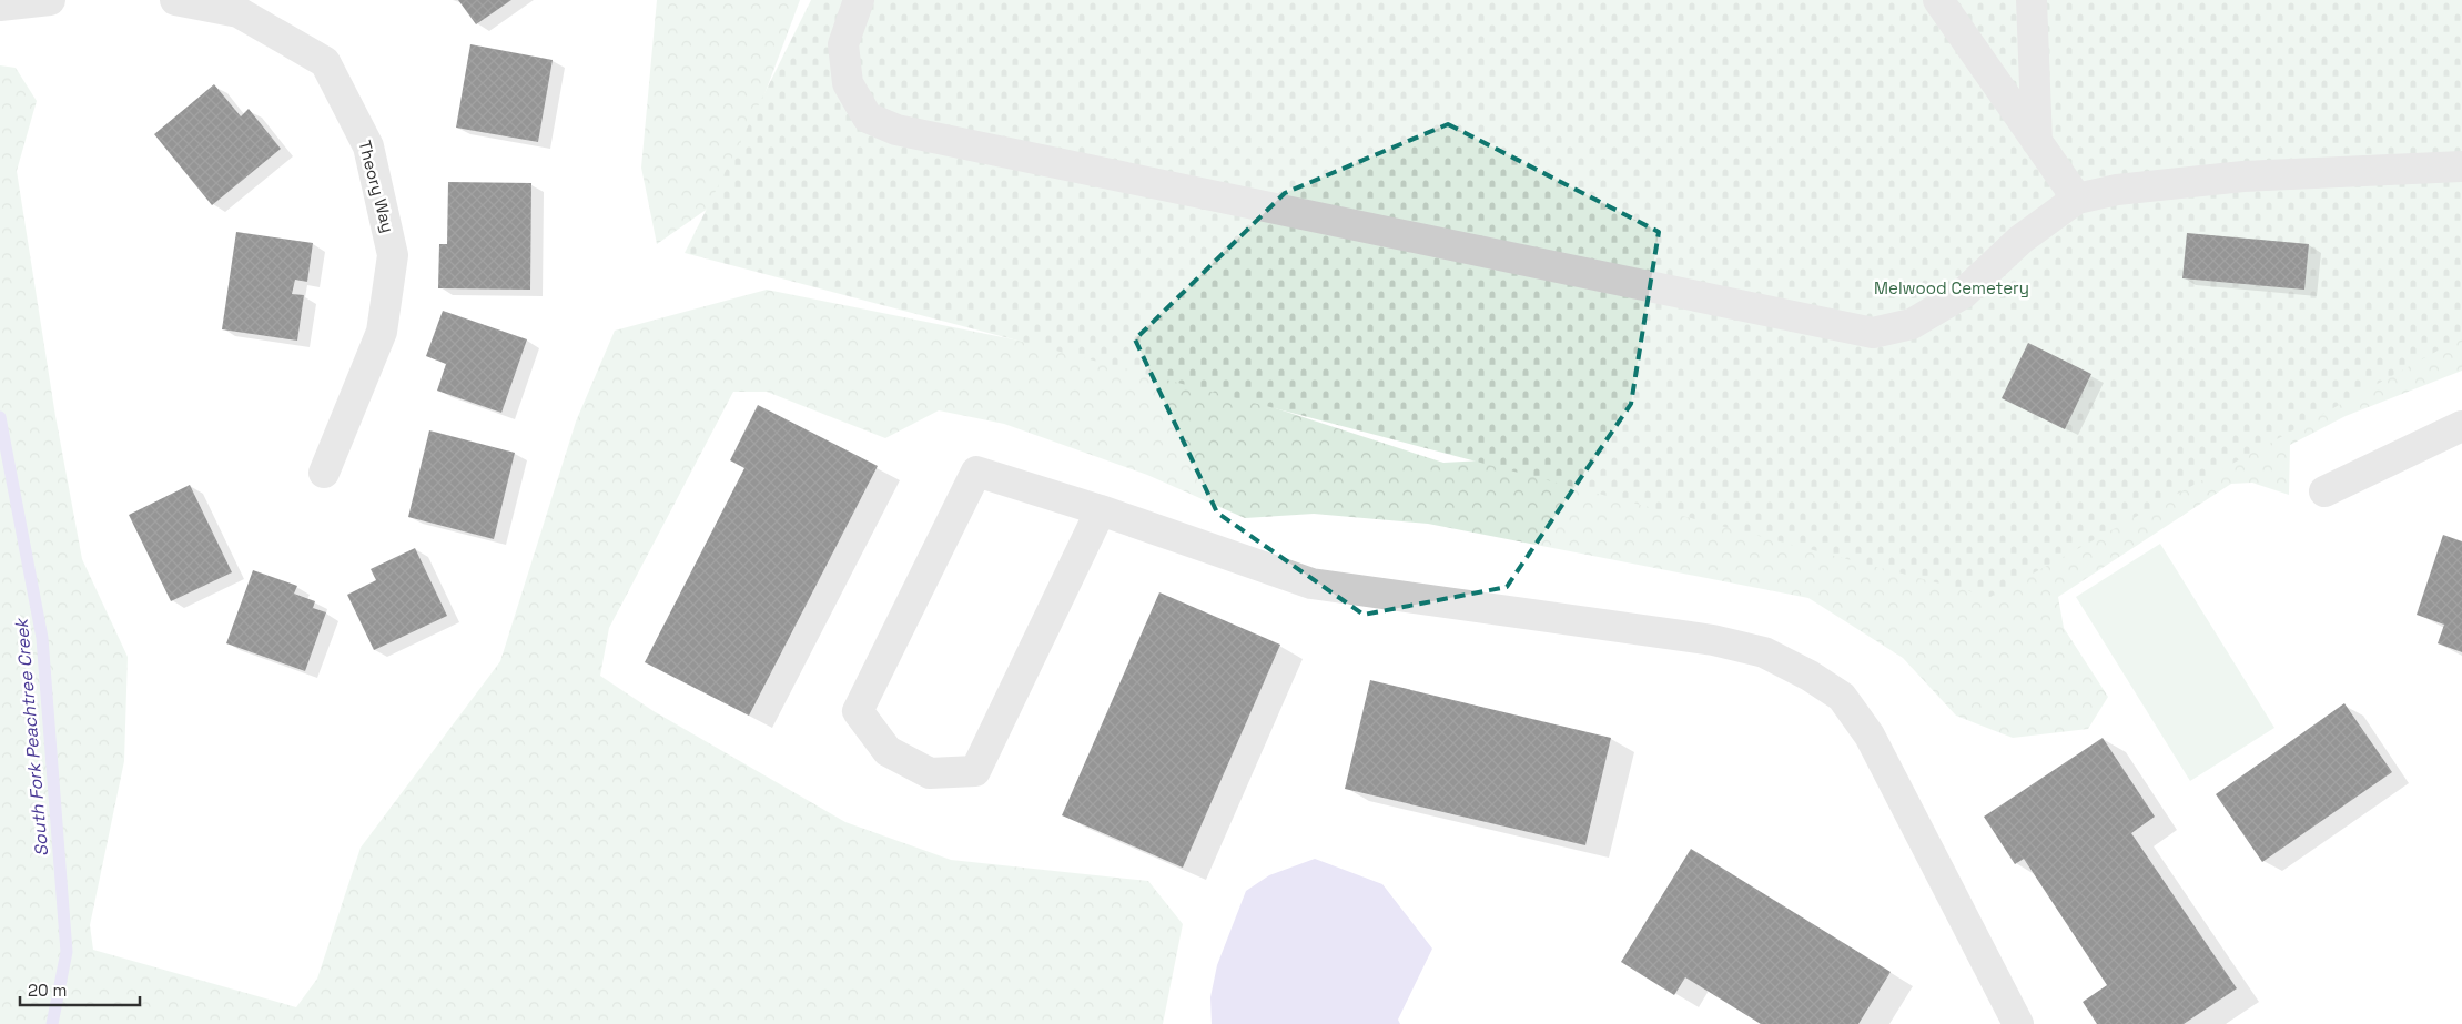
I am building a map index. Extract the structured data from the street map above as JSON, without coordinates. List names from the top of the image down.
{
  "streets": {
    "street": ["Theory Way"]
  },
  "water": ["South Fork Peachtree Creek"],
  "parks": ["Melwood Cemetery"],
  "scale_bar": "20 m"
}
